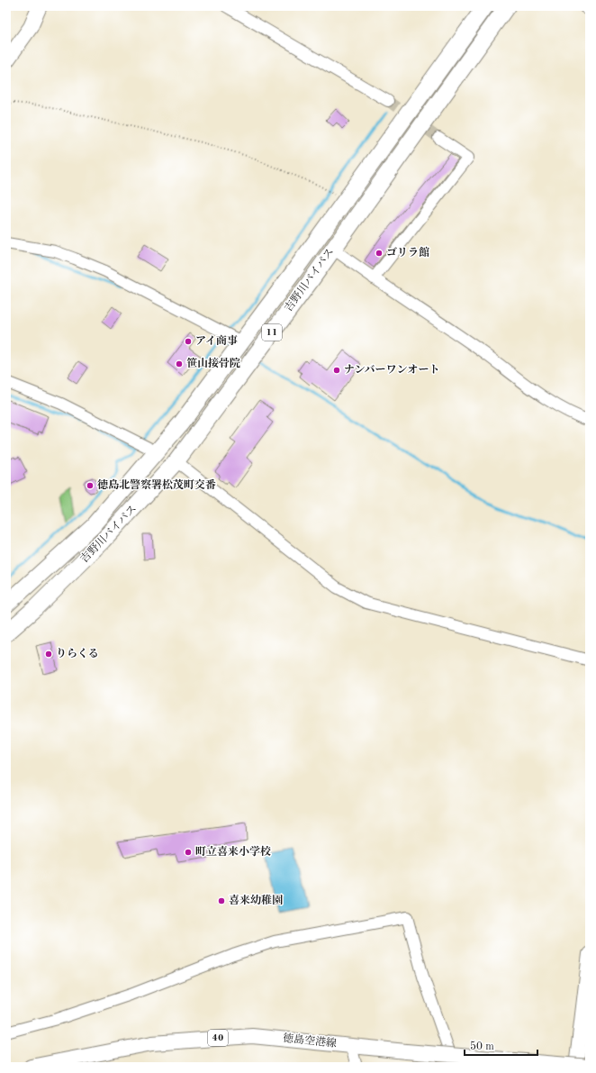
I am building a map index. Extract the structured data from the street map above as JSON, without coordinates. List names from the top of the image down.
{
  "streets": {
    "highway": ["吉野川バイパス", "11"],
    "main road": ["40", "徳島空港線"]
  },
  "places": [
    "ゴリラ館",
    "アイ商事",
    "笹山接骨院",
    "ナンバーワンオート",
    "徳島北警察署松茂町交番",
    "りらくる",
    "町立喜来小学校",
    "喜来幼稚園"
  ],
  "scale_bar": "50 m"
}
